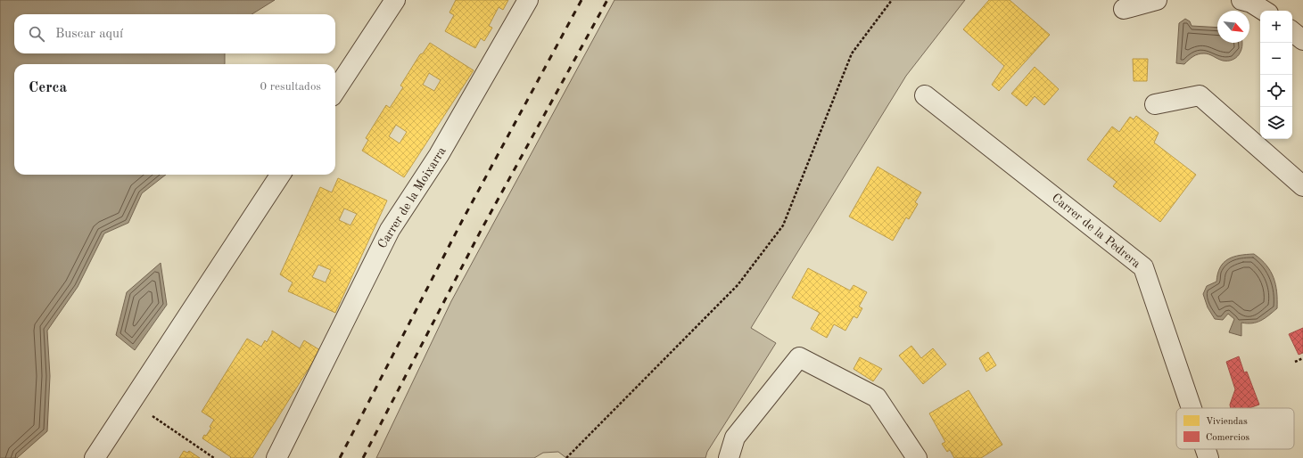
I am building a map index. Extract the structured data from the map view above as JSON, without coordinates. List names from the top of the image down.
{
  "streets": {
    "street": ["Carrer de la Moixarra", "Carrer de la Pedrera"]
  },
  "legend": ["Viviendas", "Comercios"],
  "north": "bottom right",
  "page": {
    "map_buttons": ["+", "−"],
    "search": "Buscar aquí",
    "heading": ["Cerca", "0 resultados"]
  }
}
